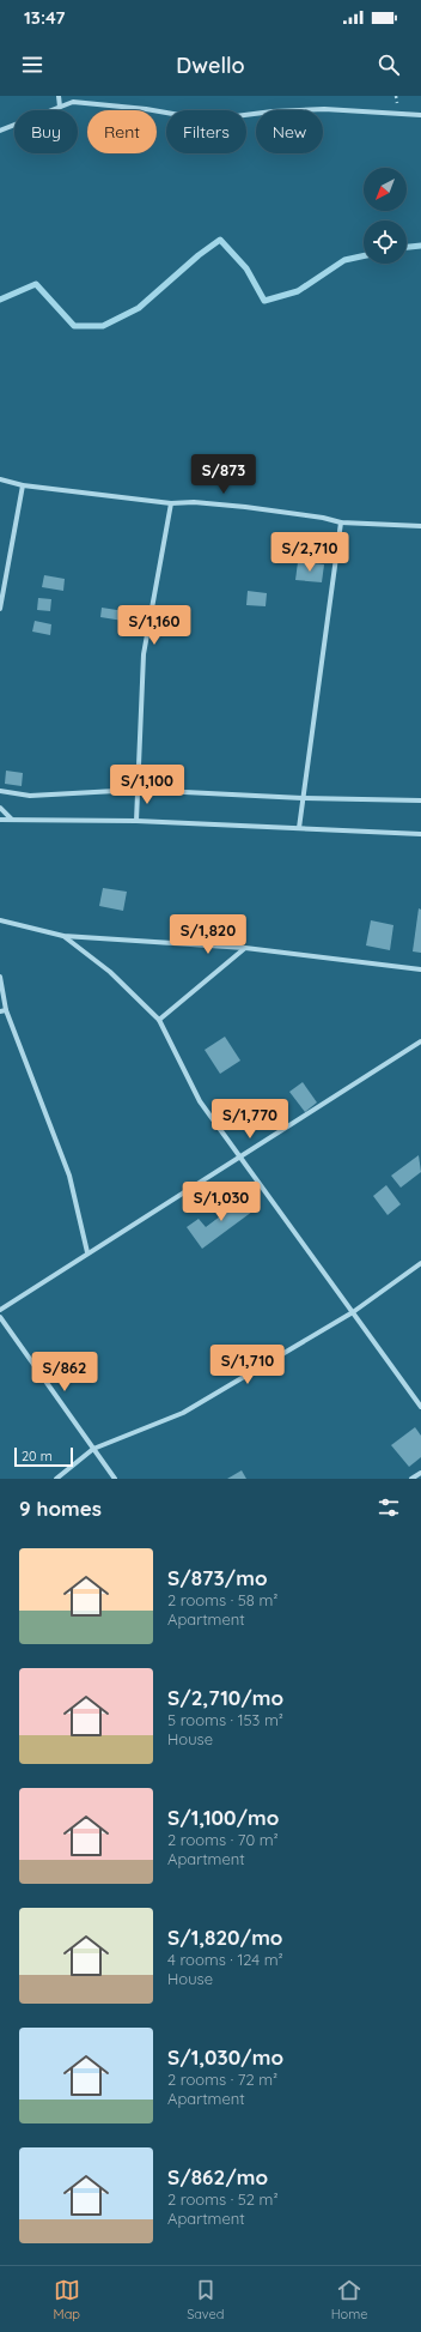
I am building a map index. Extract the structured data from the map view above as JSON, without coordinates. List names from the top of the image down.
{
  "scale_bar": "20 m",
  "north": "bottom left",
  "page": {
    "status": "13:47",
    "header": "Dwello",
    "chip": [
      "Buy",
      "Rent",
      "Filters",
      "New"
    ],
    "price": [
      "S/873",
      "S/2,710",
      "S/1,160",
      "S/1,100",
      "S/1,820",
      "S/1,770",
      "S/1,030",
      "S/1,710",
      "S/862"
    ],
    "scale": "20 m",
    "heading": "9 homes",
    "list": [
      {
        "name": "S/873/mo",
        "note": "2 rooms · 58 m² · Apartment"
      },
      {
        "name": "S/2,710/mo",
        "note": "5 rooms · 153 m² · House"
      },
      {
        "name": "S/1,100/mo",
        "note": "2 rooms · 70 m² · Apartment"
      },
      {
        "name": "S/1,820/mo",
        "note": "4 rooms · 124 m² · House"
      },
      {
        "name": "S/1,030/mo",
        "note": "2 rooms · 72 m² · Apartment"
      },
      {
        "name": "S/862/mo",
        "note": "2 rooms · 52 m² · Apartment"
      }
    ],
    "tabs": ["Map", "Saved", "Home"]
  }
}
